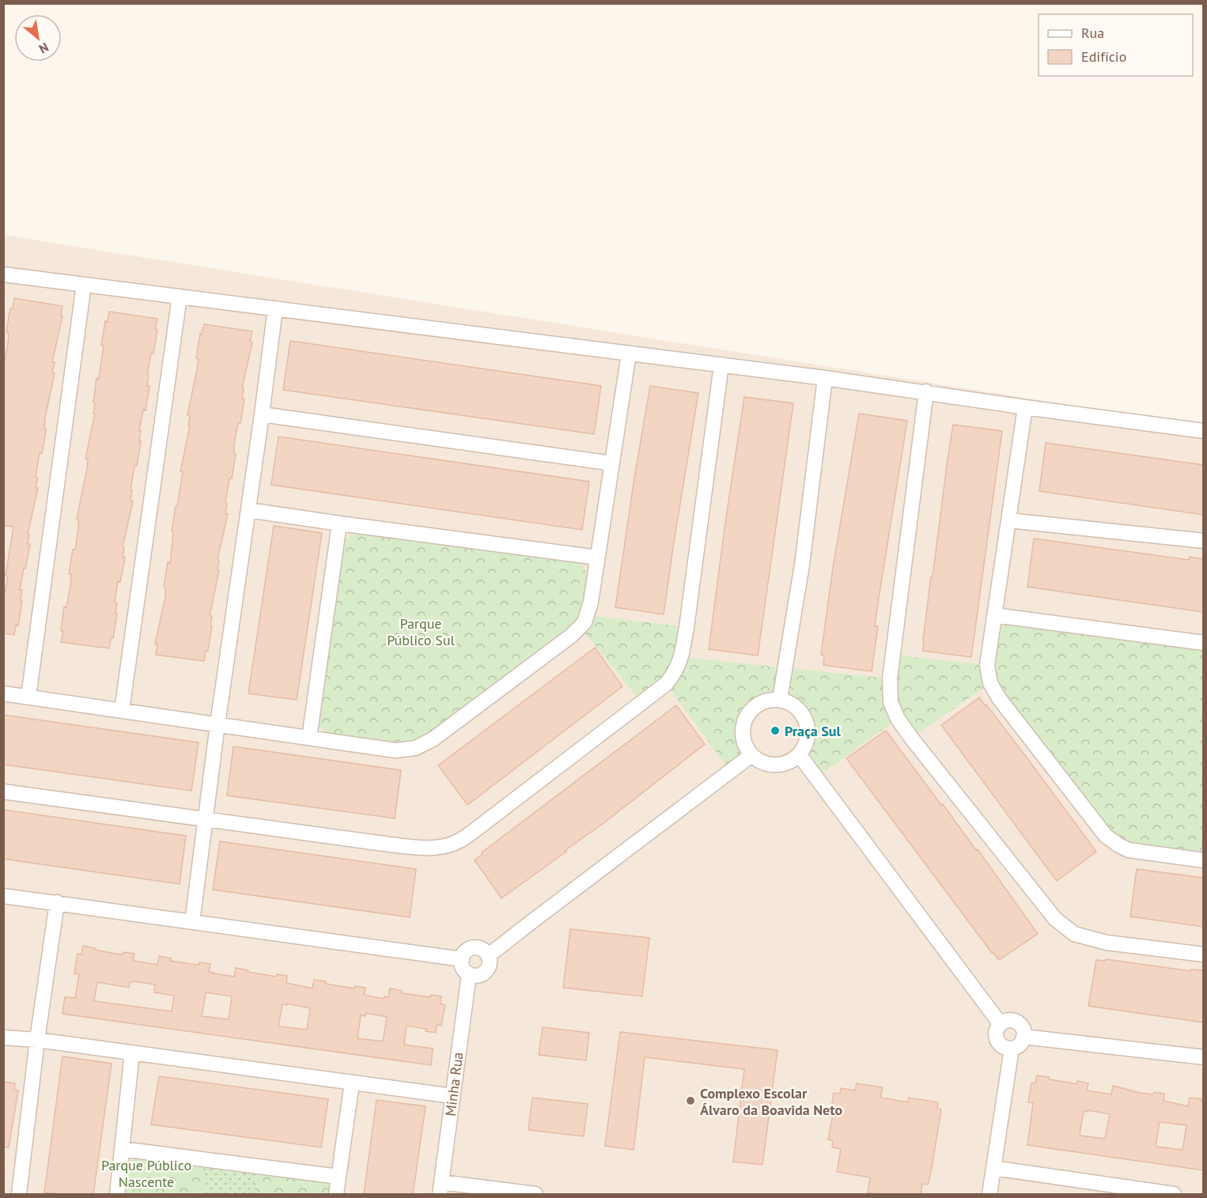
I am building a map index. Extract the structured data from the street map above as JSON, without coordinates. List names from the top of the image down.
{
  "streets": {
    "street": ["Minha Rua"]
  },
  "parks": ["Parque Público Sul", "Parque Público Nascente"],
  "places": ["Praça Sul", "Complexo Escolar Álvaro da Boavida Neto"],
  "legend": ["Rua", "Edifício"],
  "north": "bottom right"
}
